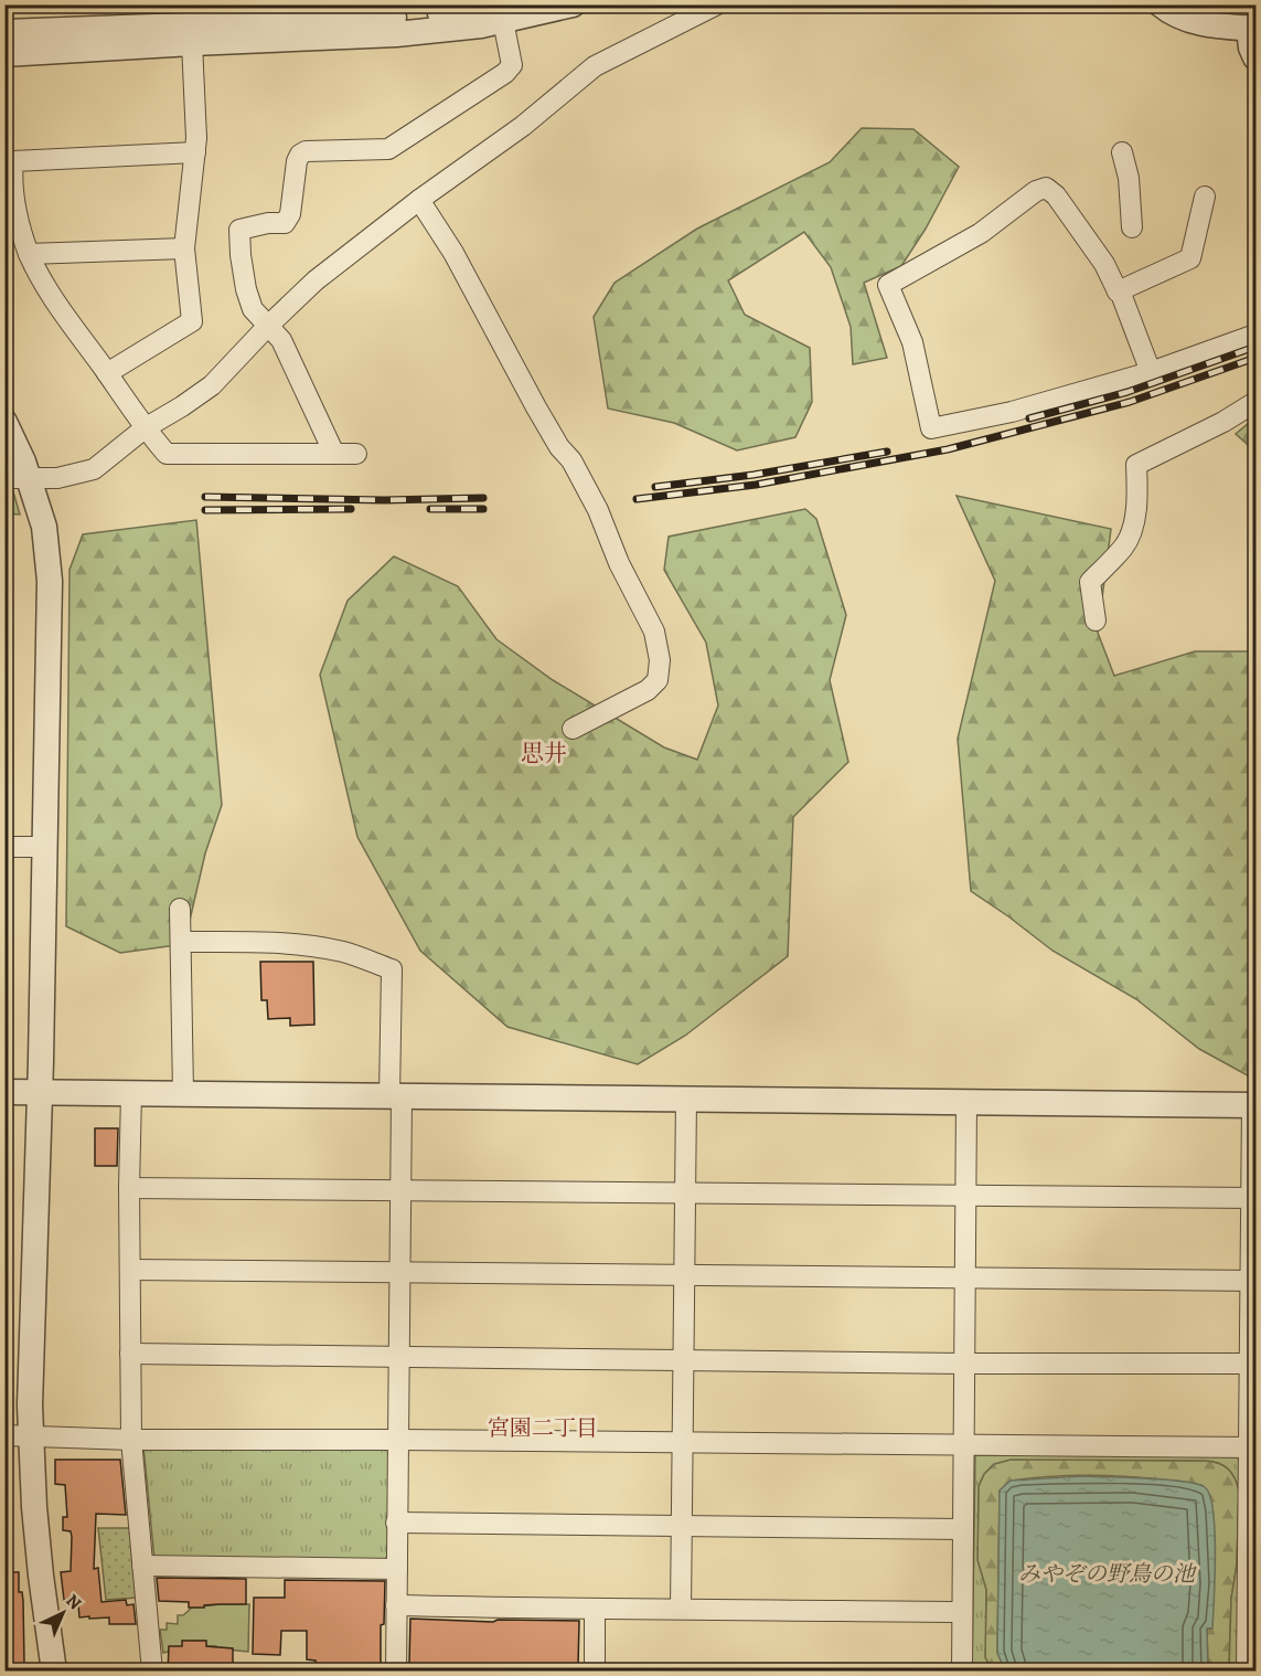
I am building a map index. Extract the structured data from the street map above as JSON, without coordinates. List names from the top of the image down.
{
  "districts": ["思井", "宮園二丁目"],
  "water": ["みやぞの野鳥の池"],
  "north": "top right"
}
